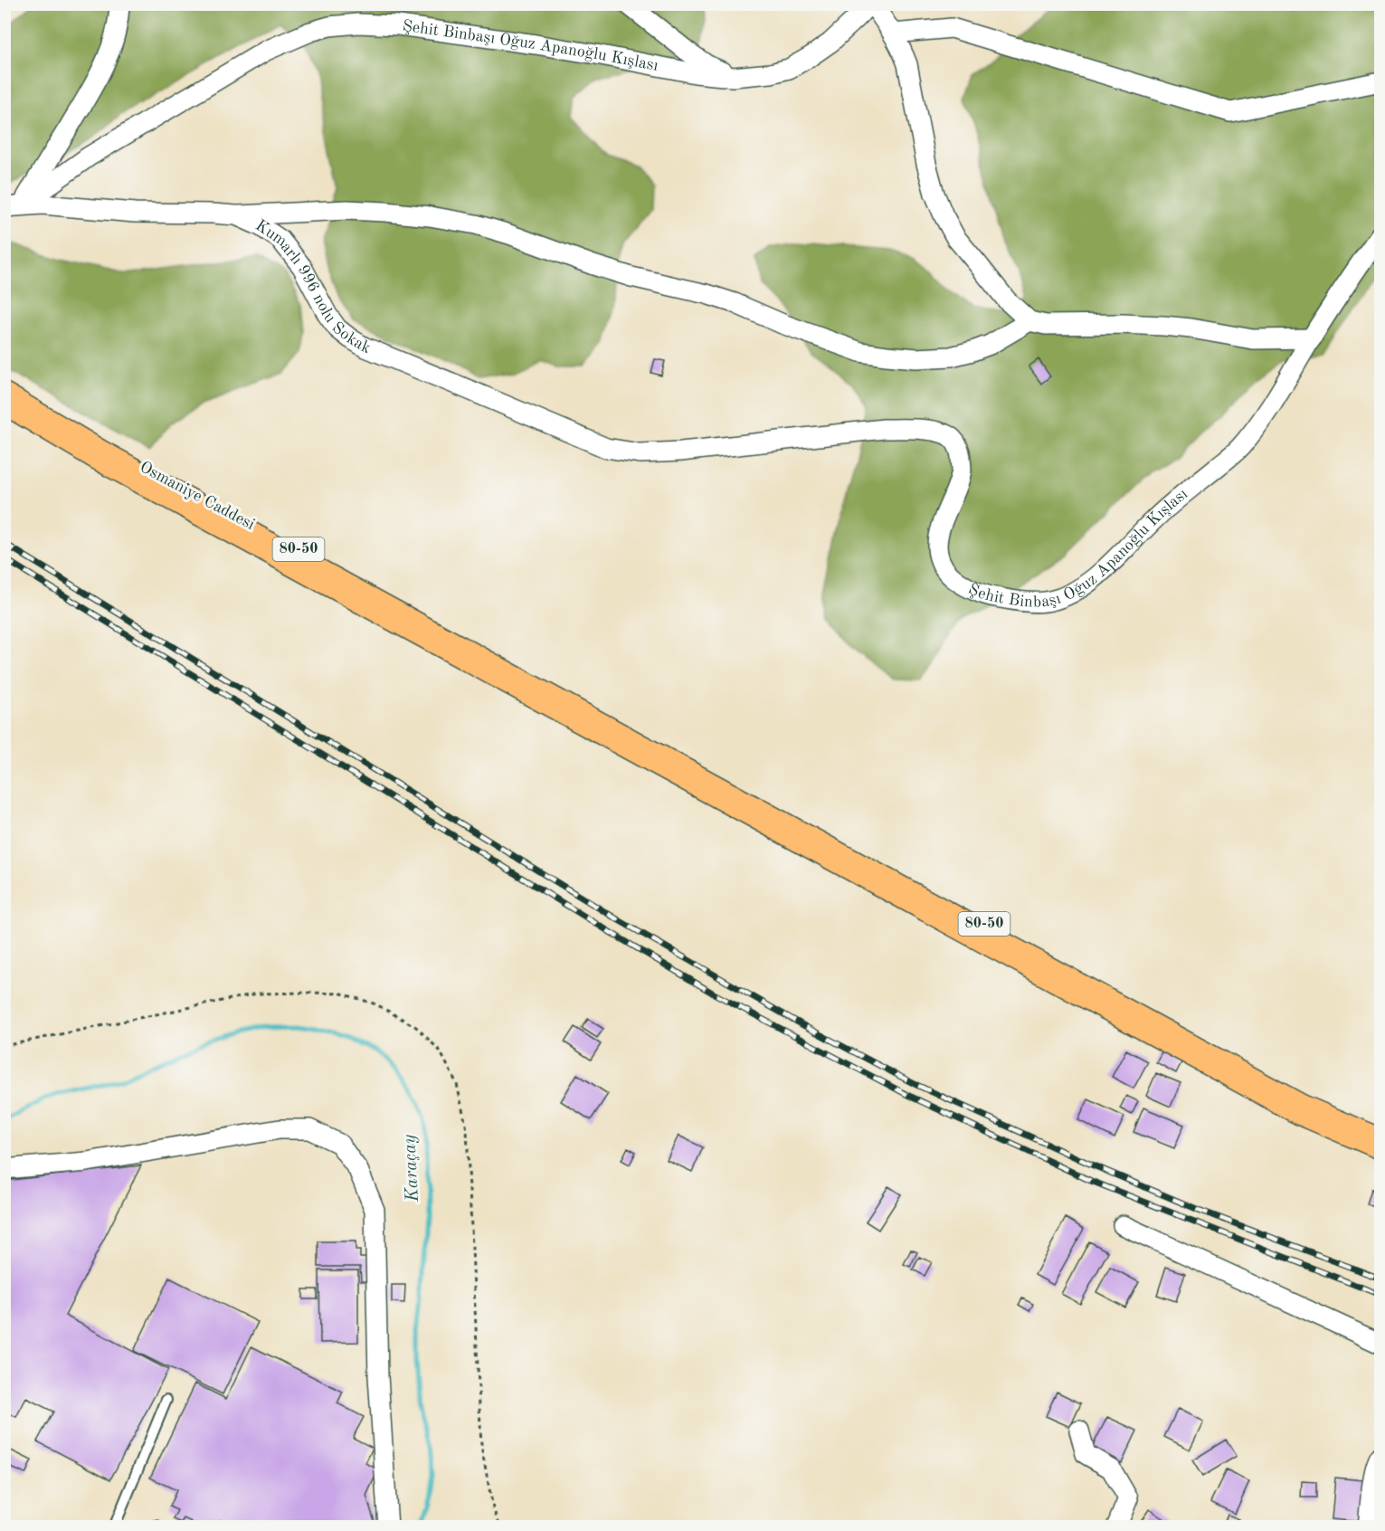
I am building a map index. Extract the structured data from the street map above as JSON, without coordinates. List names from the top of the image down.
{
  "streets": {
    "highway": ["Osmaniye Caddesi", "80-50"],
    "street": ["Şehit Binbaşı Oğuz Apanoğlu Kışlası", "Kumarlı 996 nolu Sokak"]
  },
  "crossings": [
    ["Şehit Binbaşı Oğuz Apanoğlu Kışlası", "Kumarlı 996 nolu Sokak"]
  ],
  "water": ["Karaçay"]
}
